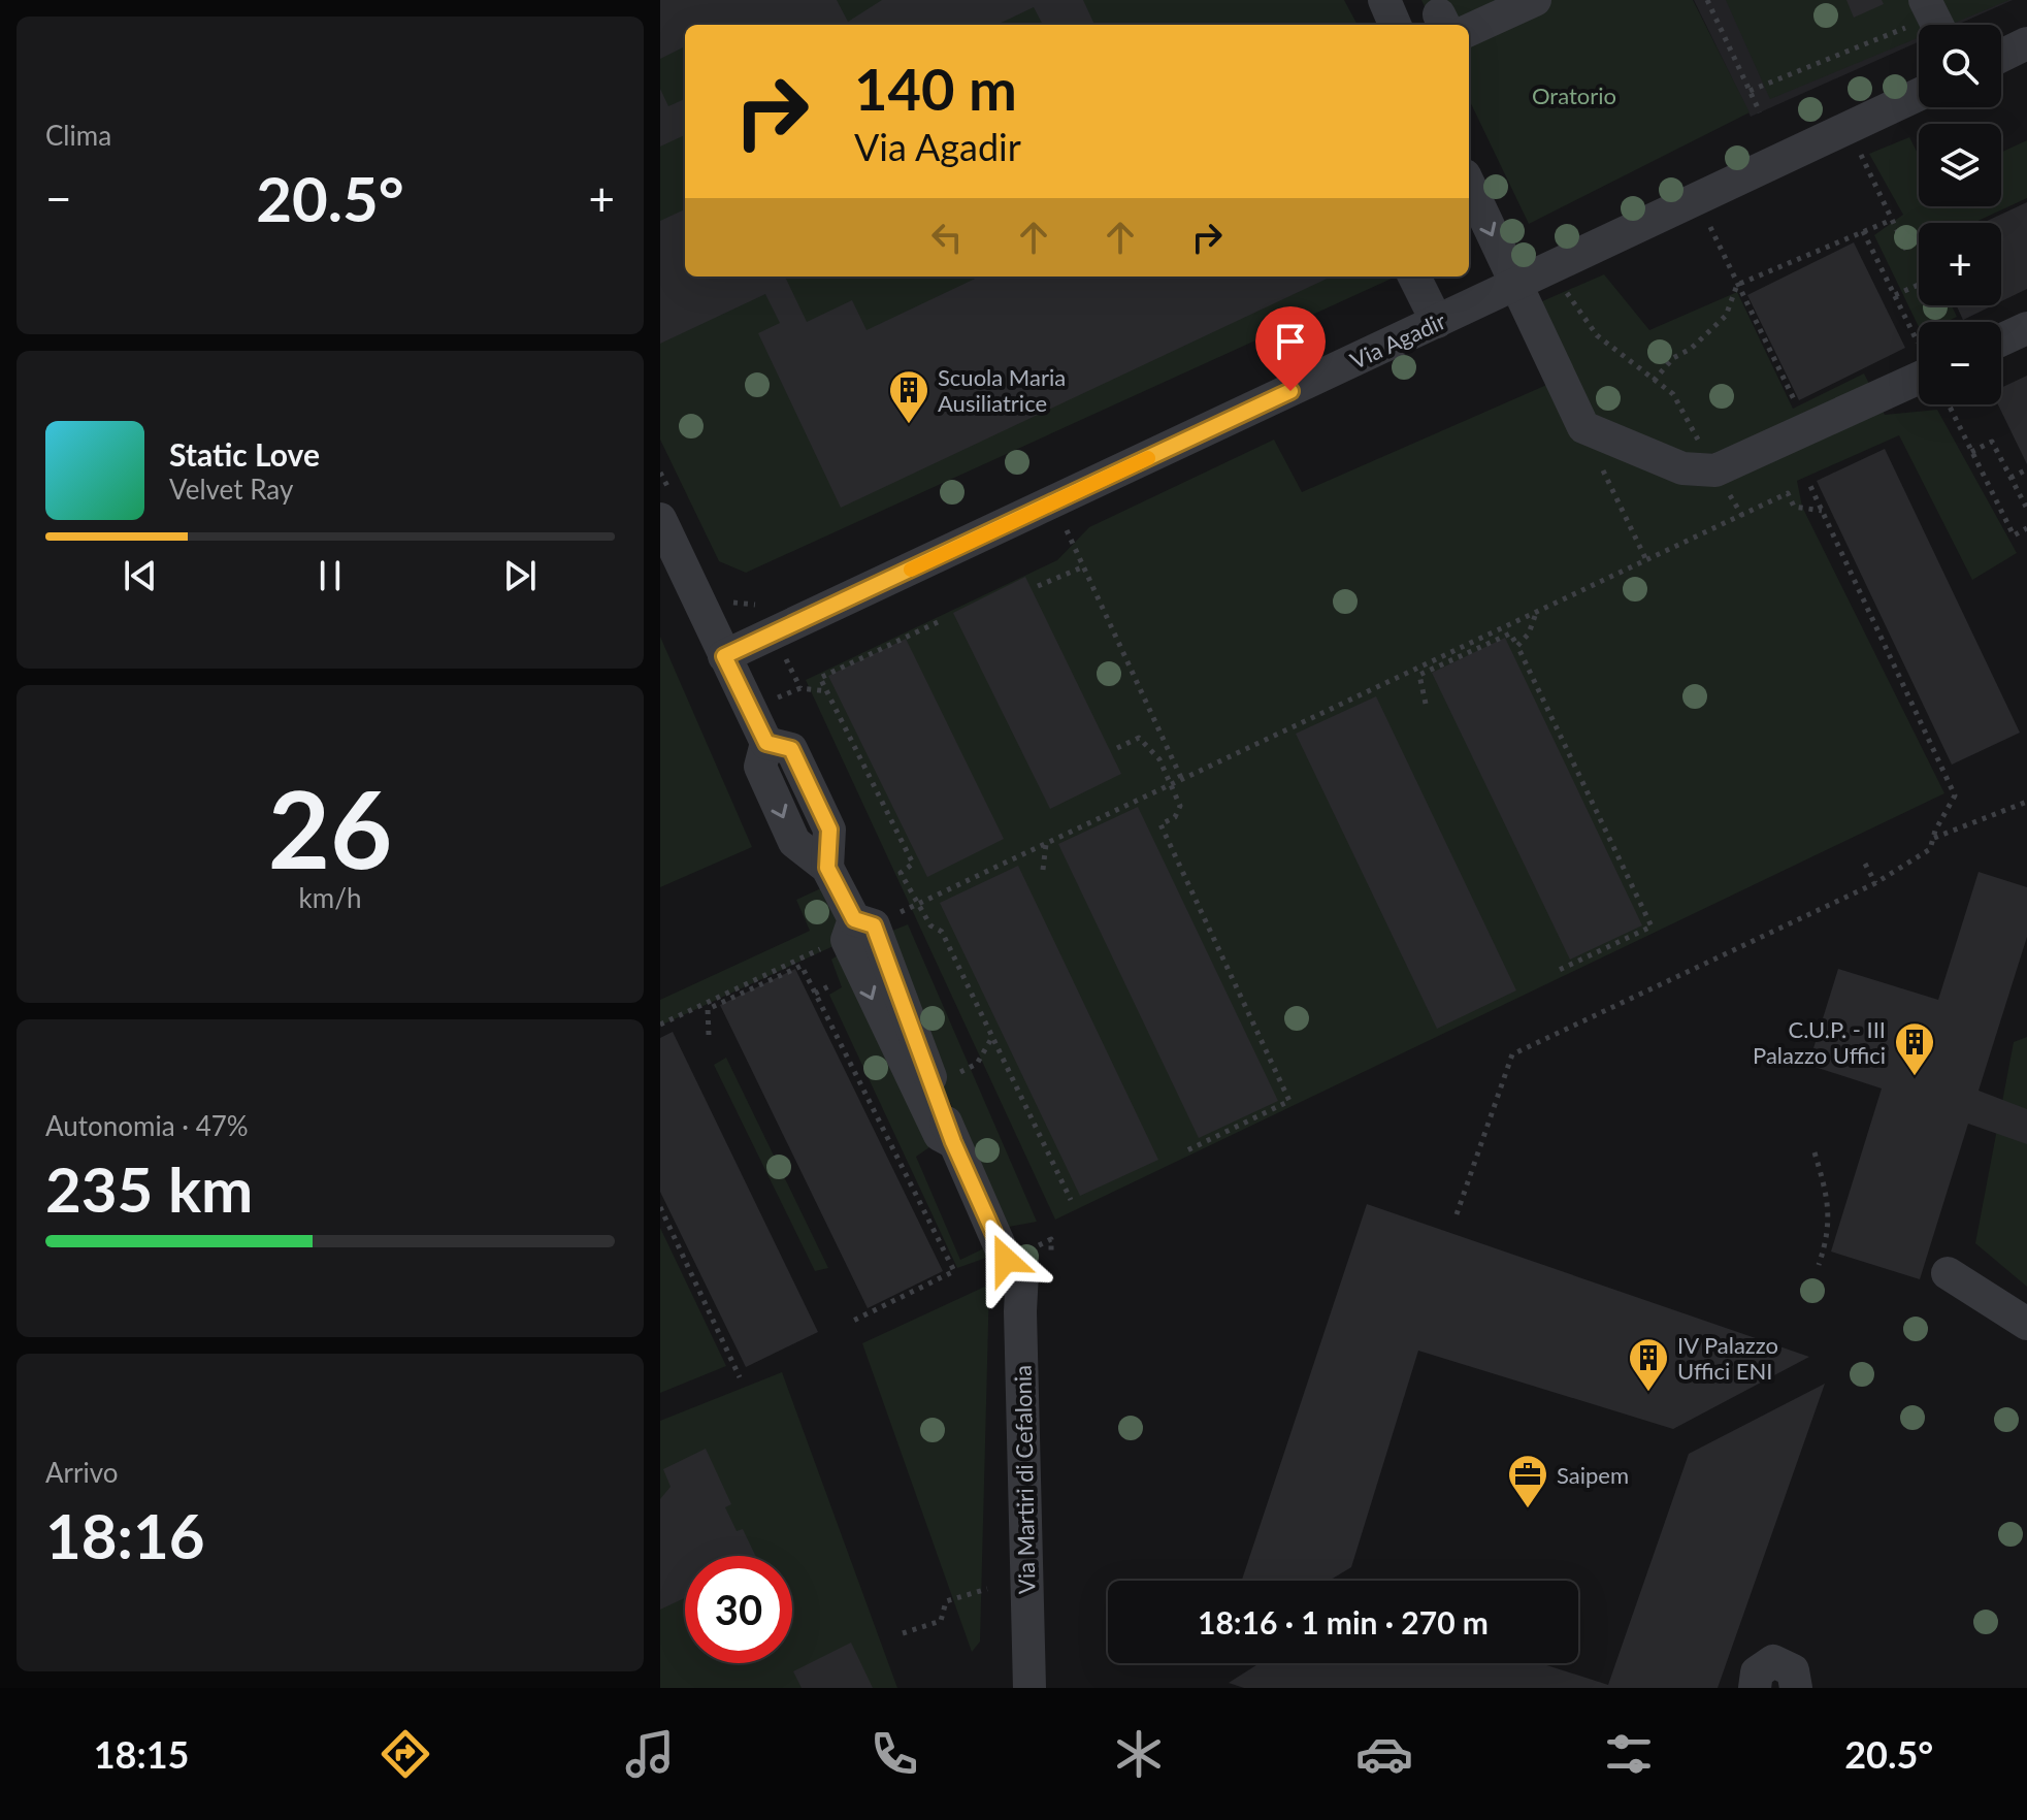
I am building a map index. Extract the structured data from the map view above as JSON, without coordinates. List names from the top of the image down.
{
  "streets": {
    "street": ["Via Agadir", "Via Martiri di Cefalonia"]
  },
  "parks": ["Oratorio"],
  "places": {
    "building": ["Scuola Maria Ausiliatrice", "C.U.P. - III Palazzo Uffici", "IV Palazzo Uffici ENI"],
    "office": ["Saipem"]
  },
  "page": {
    "tile": [
      "Clima",
      ["26", "km/h"],
      ["Autonomia · 47%", "235 km"],
      ["Arrivo", "18:16"]
    ],
    "map_buttons": ["+", "−"],
    "turn": ["140 m", "Via Agadir"],
    "heat": ["−", "20.5°", "+"],
    "song": ["Static Love", "Velvet Ray"],
    "limit": "30",
    "trip": "18:16 · 1 min · 270 m",
    "tabs": ["18:15", "20.5°"]
  }
}
